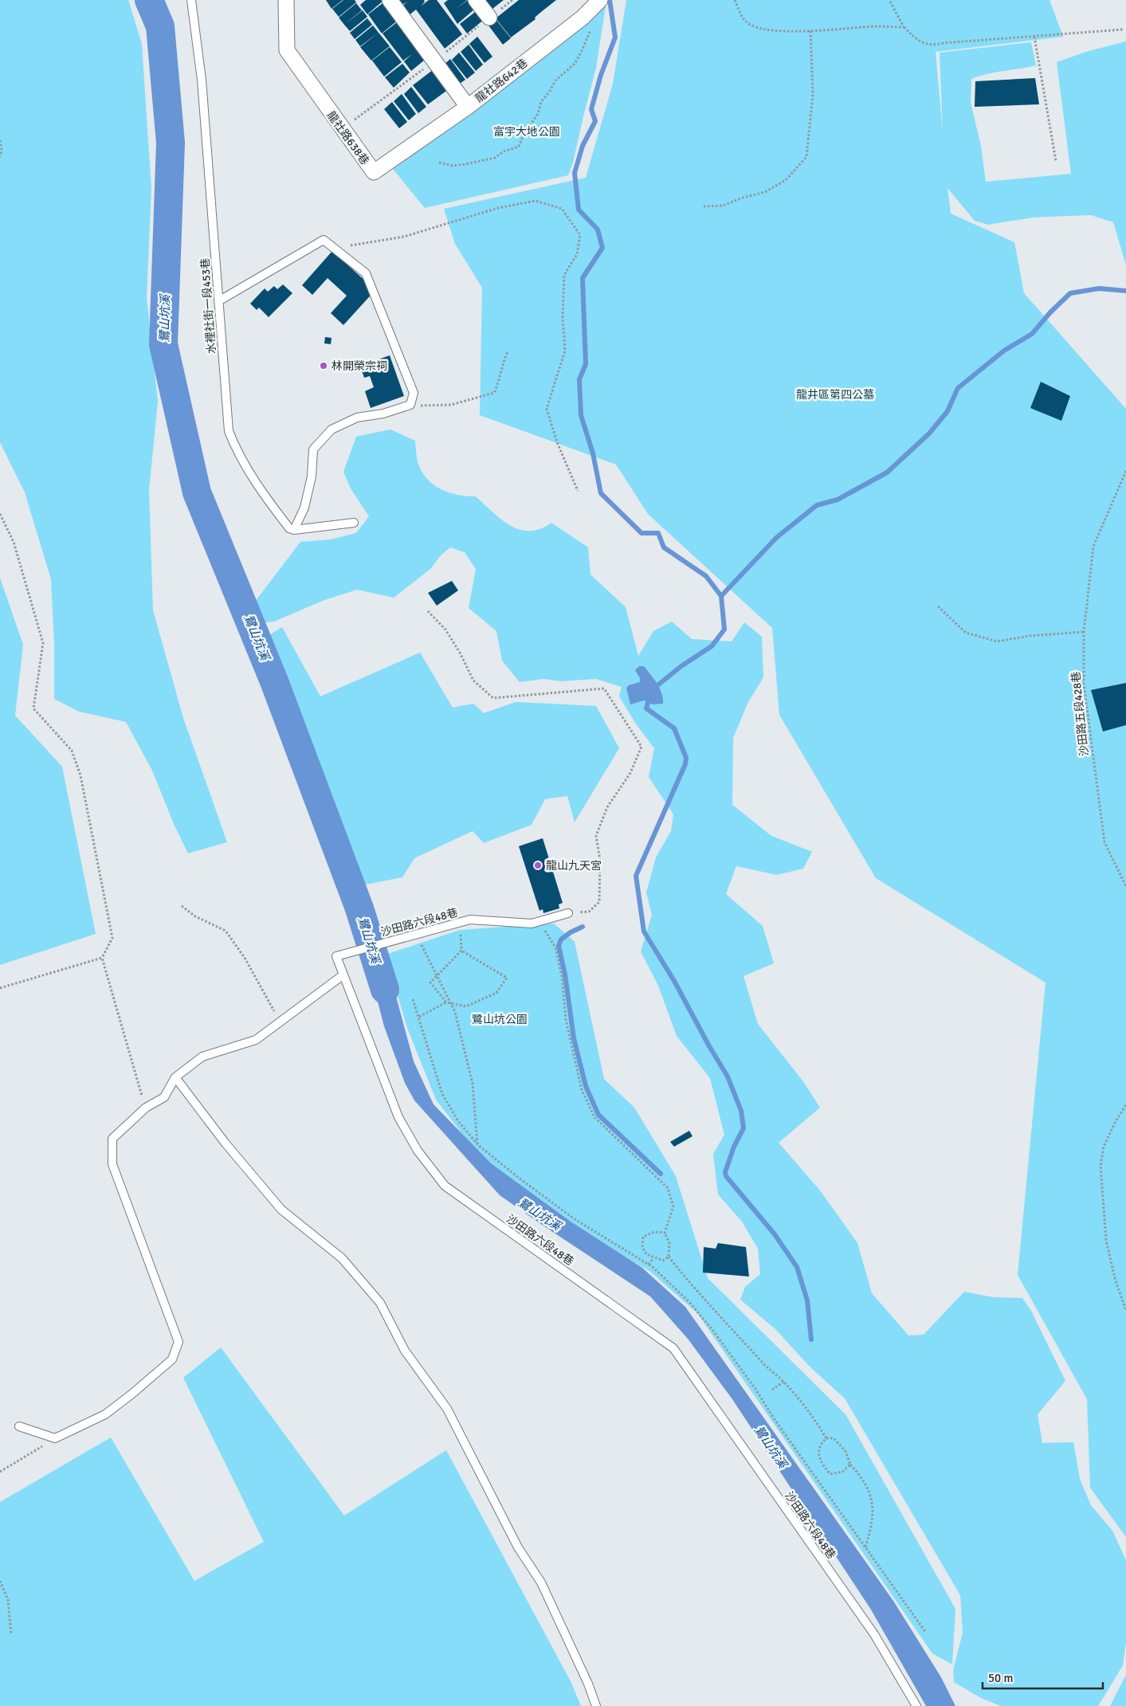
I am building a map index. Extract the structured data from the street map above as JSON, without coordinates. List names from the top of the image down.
{
  "streets": {
    "street": ["龍社路642巷", "龍社路638巷"],
    "lane": ["水裡社街一段453巷", "沙田路六段48巷"],
    "path": ["沙田路五段428巷"]
  },
  "crossings": [
    ["龍社路642巷", "龍社路638巷"]
  ],
  "water": ["鷺山坑溪"],
  "parks": ["富宇大地公園", "龍井區第四公墓", "鷺山坑公園"],
  "places": ["林開榮宗祠", "龍山九天宮"],
  "scale_bar": "50 m"
}
